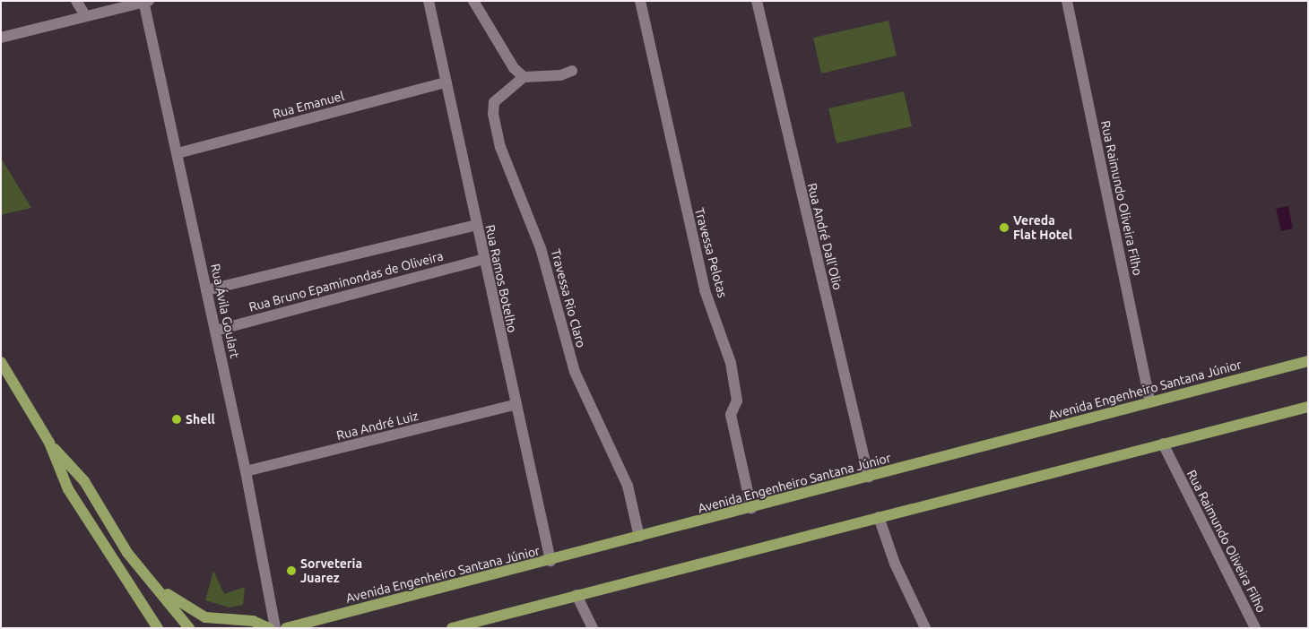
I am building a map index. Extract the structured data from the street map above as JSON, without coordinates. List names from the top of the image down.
{
  "streets": {
    "main road": ["Avenida Engenheiro Santana Júnior"],
    "street": [
      "Rua Emanuel",
      "Rua Raimundo Oliveira Filho",
      "Rua André Dall'Olio",
      "Travessa Pelotas",
      "Rua Ramos Botelho",
      "Rua Bruno Epaminondas de Oliveira",
      "Travessa Rio Claro",
      "Rua Ávila Goulart",
      "Rua André Luiz"
    ]
  },
  "crossings": [
    ["Rua Emanuel", "Rua Ramos Botelho"],
    ["Rua Emanuel", "Rua Ávila Goulart"],
    ["Rua Raimundo Oliveira Filho", "Avenida Engenheiro Santana Júnior"],
    ["Rua André Dall'Olio", "Avenida Engenheiro Santana Júnior"],
    ["Travessa Pelotas", "Avenida Engenheiro Santana Júnior"],
    ["Rua Ramos Botelho", "Rua Bruno Epaminondas de Oliveira"],
    ["Rua Ramos Botelho", "Avenida Engenheiro Santana Júnior"],
    ["Rua Ramos Botelho", "Rua André Luiz"],
    ["Rua Bruno Epaminondas de Oliveira", "Rua Ávila Goulart"],
    ["Travessa Rio Claro", "Avenida Engenheiro Santana Júnior"],
    ["Rua Ávila Goulart", "Rua André Luiz"]
  ],
  "places": ["Vereda Flat Hotel", "Shell", "Sorveteria Juarez"]
}
